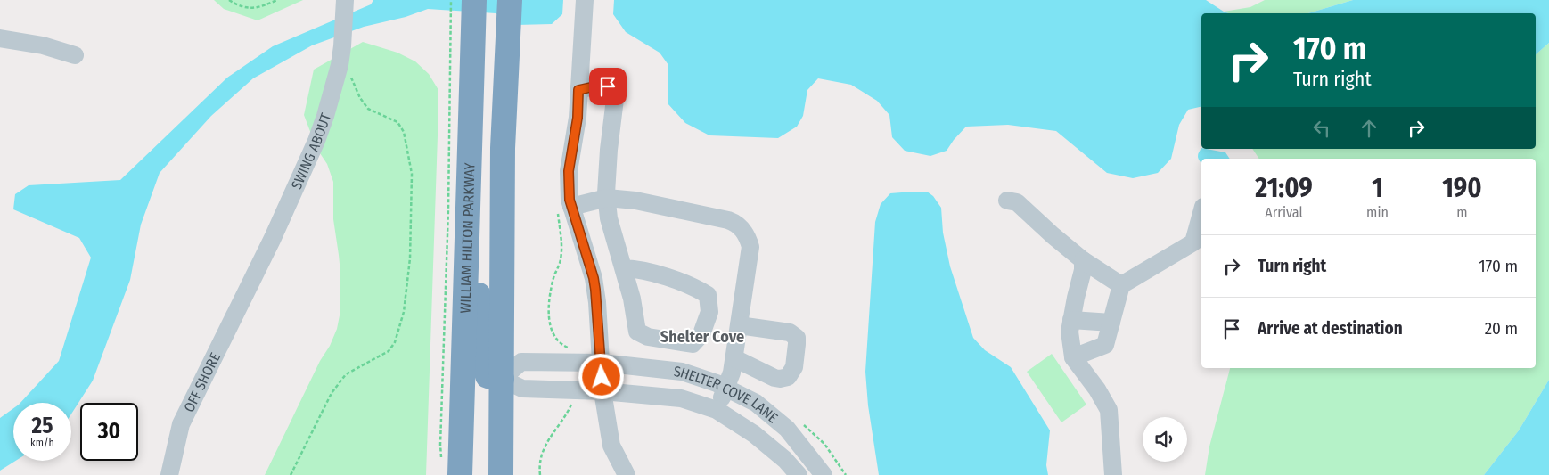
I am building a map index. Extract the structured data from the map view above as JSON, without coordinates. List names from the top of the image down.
{
  "streets": {
    "highway": ["WILLIAM HILTON PARKWAY"],
    "street": ["SWING ABOUT", "OFF SHORE", "SHELTER COVE LANE"]
  },
  "crossings": [
    ["SWING ABOUT", "OFF SHORE"]
  ],
  "districts": ["Shelter Cove"],
  "page": {
    "turn": ["170 m", "Turn right"],
    "eta": [
      "21:09",
      "Arrival",
      "1",
      "min",
      "190",
      "m"
    ],
    "list": [
      {
        "name": "Turn right",
        "value": "170 m"
      },
      {
        "name": "Arrive at destination",
        "value": "20 m"
      }
    ],
    "speed": "25 km/h",
    "limit": "30"
  }
}
